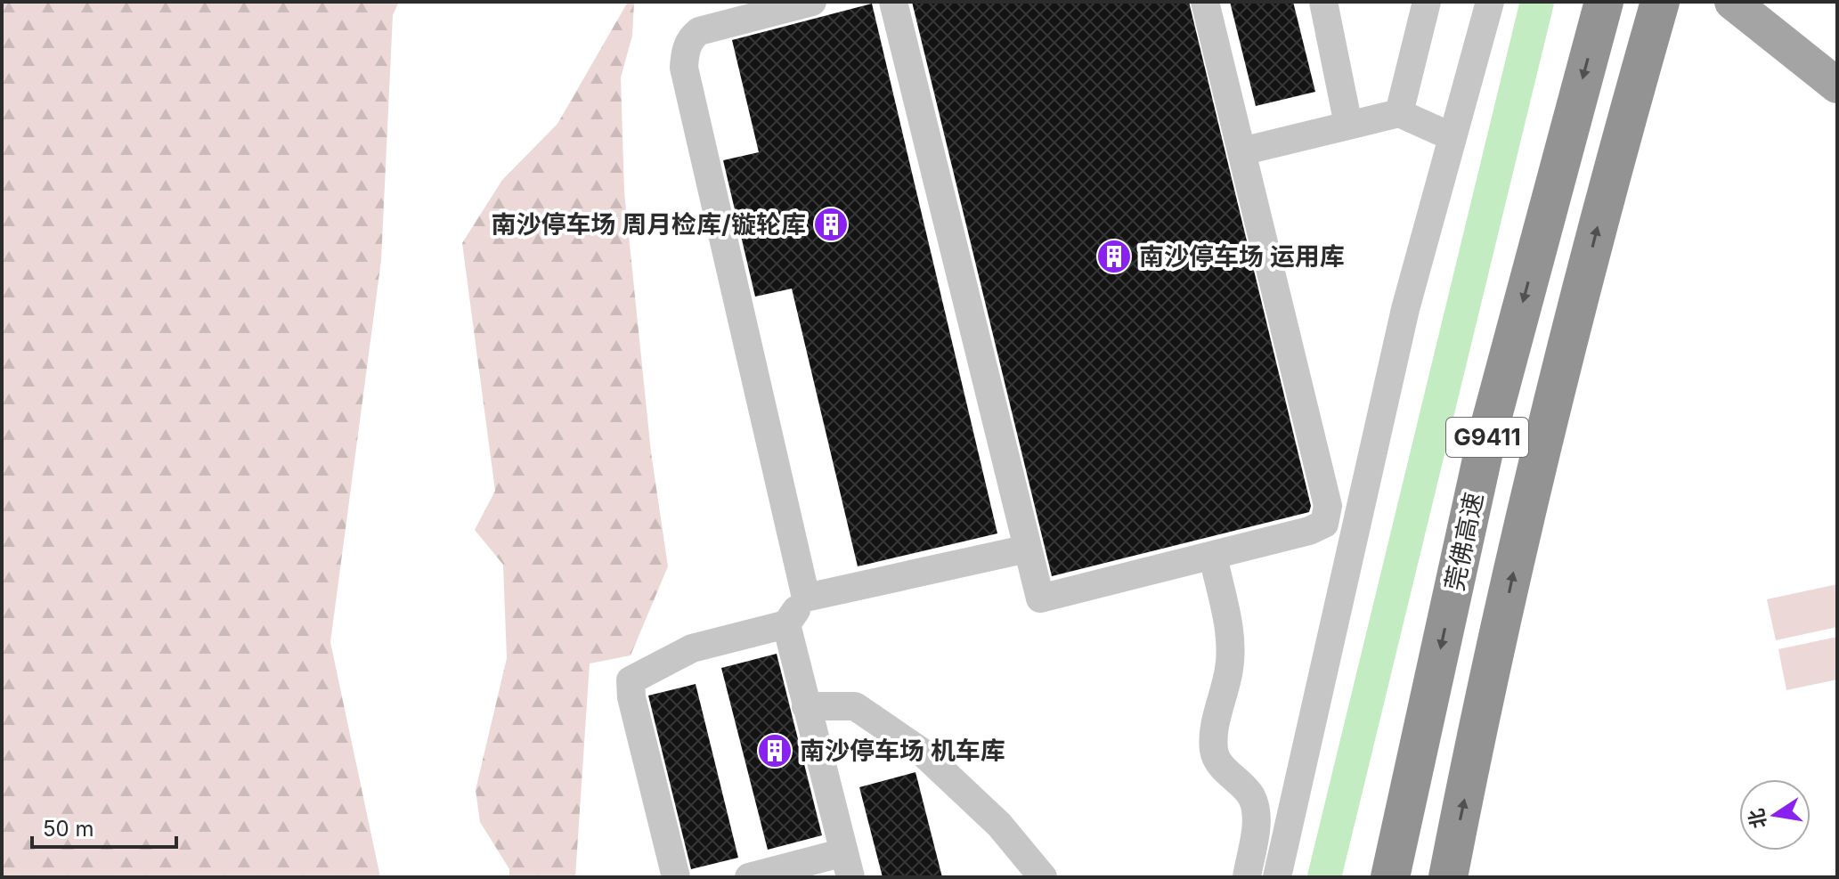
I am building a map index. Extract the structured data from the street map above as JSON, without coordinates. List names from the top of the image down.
{
  "streets": {
    "highway": ["G9411", "莞佛高速"]
  },
  "places": {
    "building": ["南沙停车场 周月检库/镟轮库", "南沙停车场 运用库", "南沙停车场 机车库"]
  },
  "scale_bar": "50 m",
  "north": "left"
}
